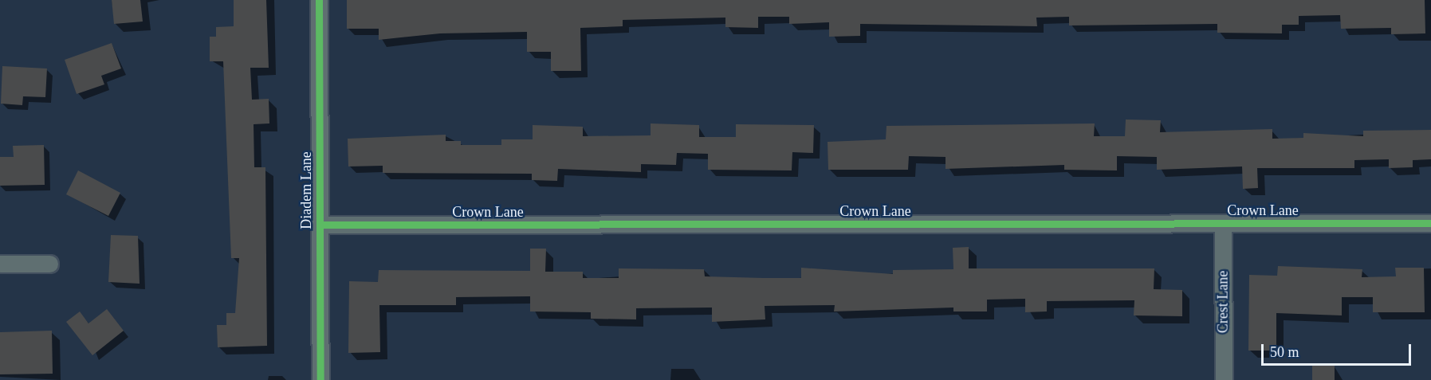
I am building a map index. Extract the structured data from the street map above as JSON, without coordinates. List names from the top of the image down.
{
  "streets": {
    "street": ["Diadem Lane", "Crown Lane", "Crest Lane"]
  },
  "crossings": [
    ["Diadem Lane", "Crown Lane"],
    ["Crown Lane", "Crest Lane"]
  ],
  "scale_bar": "50 m"
}
